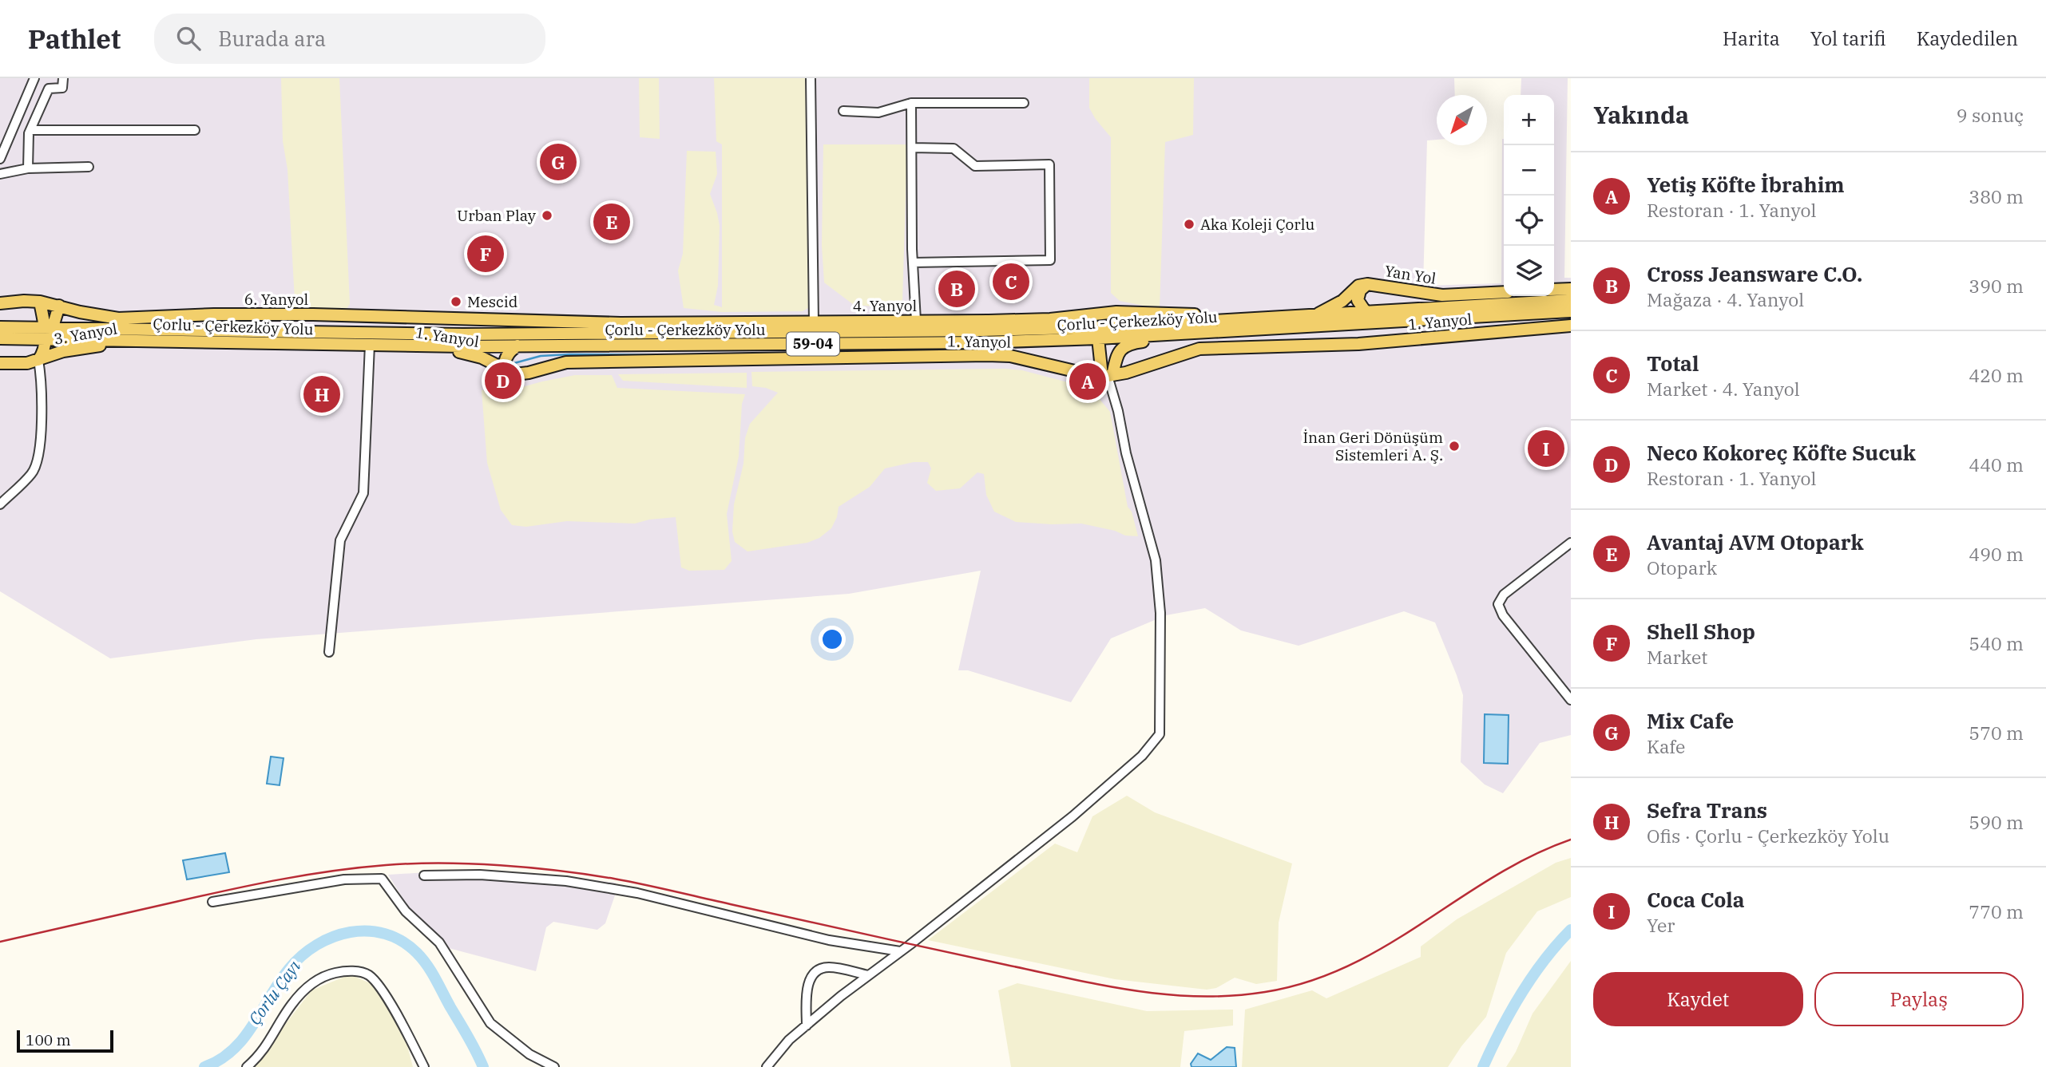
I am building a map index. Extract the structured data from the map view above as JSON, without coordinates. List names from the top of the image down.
{
  "streets": {
    "main road": [
      "Yan Yol",
      "6. Yanyol",
      "4. Yanyol",
      "Çorlu - Çerkezköy Yolu",
      "1. Yanyol",
      "3. Yanyol",
      "59-04"
    ]
  },
  "crossings": [
    ["Yan Yol", "Çorlu - Çerkezköy Yolu"],
    ["6. Yanyol", "4. Yanyol"],
    ["4. Yanyol", "Çorlu - Çerkezköy Yolu"],
    ["Çorlu - Çerkezköy Yolu", "1. Yanyol"],
    ["Çorlu - Çerkezköy Yolu", "3. Yanyol"]
  ],
  "water": ["Çorlu Çayı"],
  "places": [
    "Urban Play",
    "Aka Koleji Çorlu",
    "Mescid",
    "İnan Geri Dönüşüm Sistemleri A. Ş."
  ],
  "scale_bar": "100 m",
  "north": "bottom left",
  "page": {
    "header": "Pathlet",
    "search": "Burada ara",
    "nav": ["Harita", "Yol tarifi", "Kaydedilen"],
    "heading": ["Yakında", "9 sonuç"],
    "map_buttons": ["+", "−"],
    "pins": [
      "G",
      "E",
      "F",
      "C",
      "B",
      "D",
      "A",
      "H",
      "I"
    ],
    "list": [
      {
        "mark": "A",
        "name": "Yetiş Köfte İbrahim",
        "note": "Restoran · 1. Yanyol",
        "value": "380 m"
      },
      {
        "mark": "B",
        "name": "Cross Jeansware C.O.",
        "note": "Mağaza · 4. Yanyol",
        "value": "390 m"
      },
      {
        "mark": "C",
        "name": "Total",
        "note": "Market · 4. Yanyol",
        "value": "420 m"
      },
      {
        "mark": "D",
        "name": "Neco Kokoreç Köfte Sucuk",
        "note": "Restoran · 1. Yanyol",
        "value": "440 m"
      },
      {
        "mark": "E",
        "name": "Avantaj AVM Otopark",
        "note": "Otopark",
        "value": "490 m"
      },
      {
        "mark": "F",
        "name": "Shell Shop",
        "note": "Market",
        "value": "540 m"
      },
      {
        "mark": "G",
        "name": "Mix Cafe",
        "note": "Kafe",
        "value": "570 m"
      },
      {
        "mark": "H",
        "name": "Sefra Trans",
        "note": "Ofis · Çorlu - Çerkezköy Yolu",
        "value": "590 m"
      },
      {
        "mark": "I",
        "name": "Coca Cola",
        "note": "Yer",
        "value": "770 m"
      }
    ],
    "buttons": ["Kaydet", "Paylaş"],
    "scale": "100 m"
  }
}
